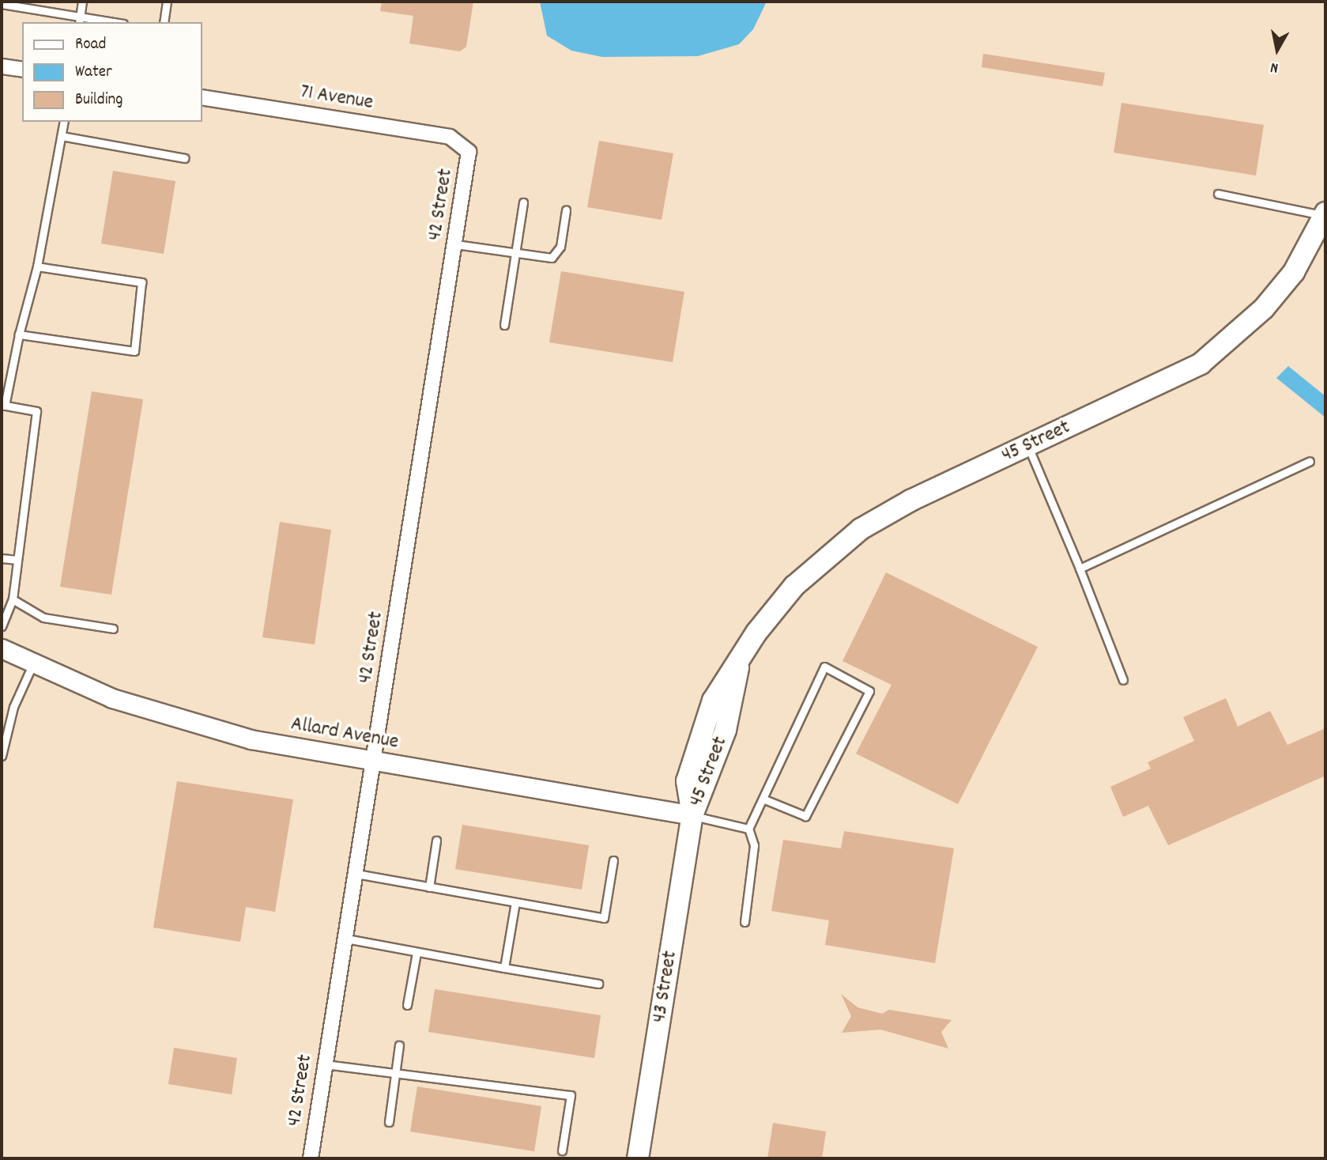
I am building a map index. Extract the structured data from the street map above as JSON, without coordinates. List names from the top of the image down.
{
  "streets": {
    "main road": ["45 Street", "43 Street"],
    "street": ["71 Avenue", "42 Street", "Allard Avenue"]
  },
  "crossings": [
    ["71 Avenue", "42 Street"],
    ["42 Street", "Allard Avenue"],
    ["45 Street", "Allard Avenue"],
    ["45 Street", "43 Street"],
    ["Allard Avenue", "43 Street"]
  ],
  "legend": ["Road", "Water", "Building"],
  "north": "bottom"
}
